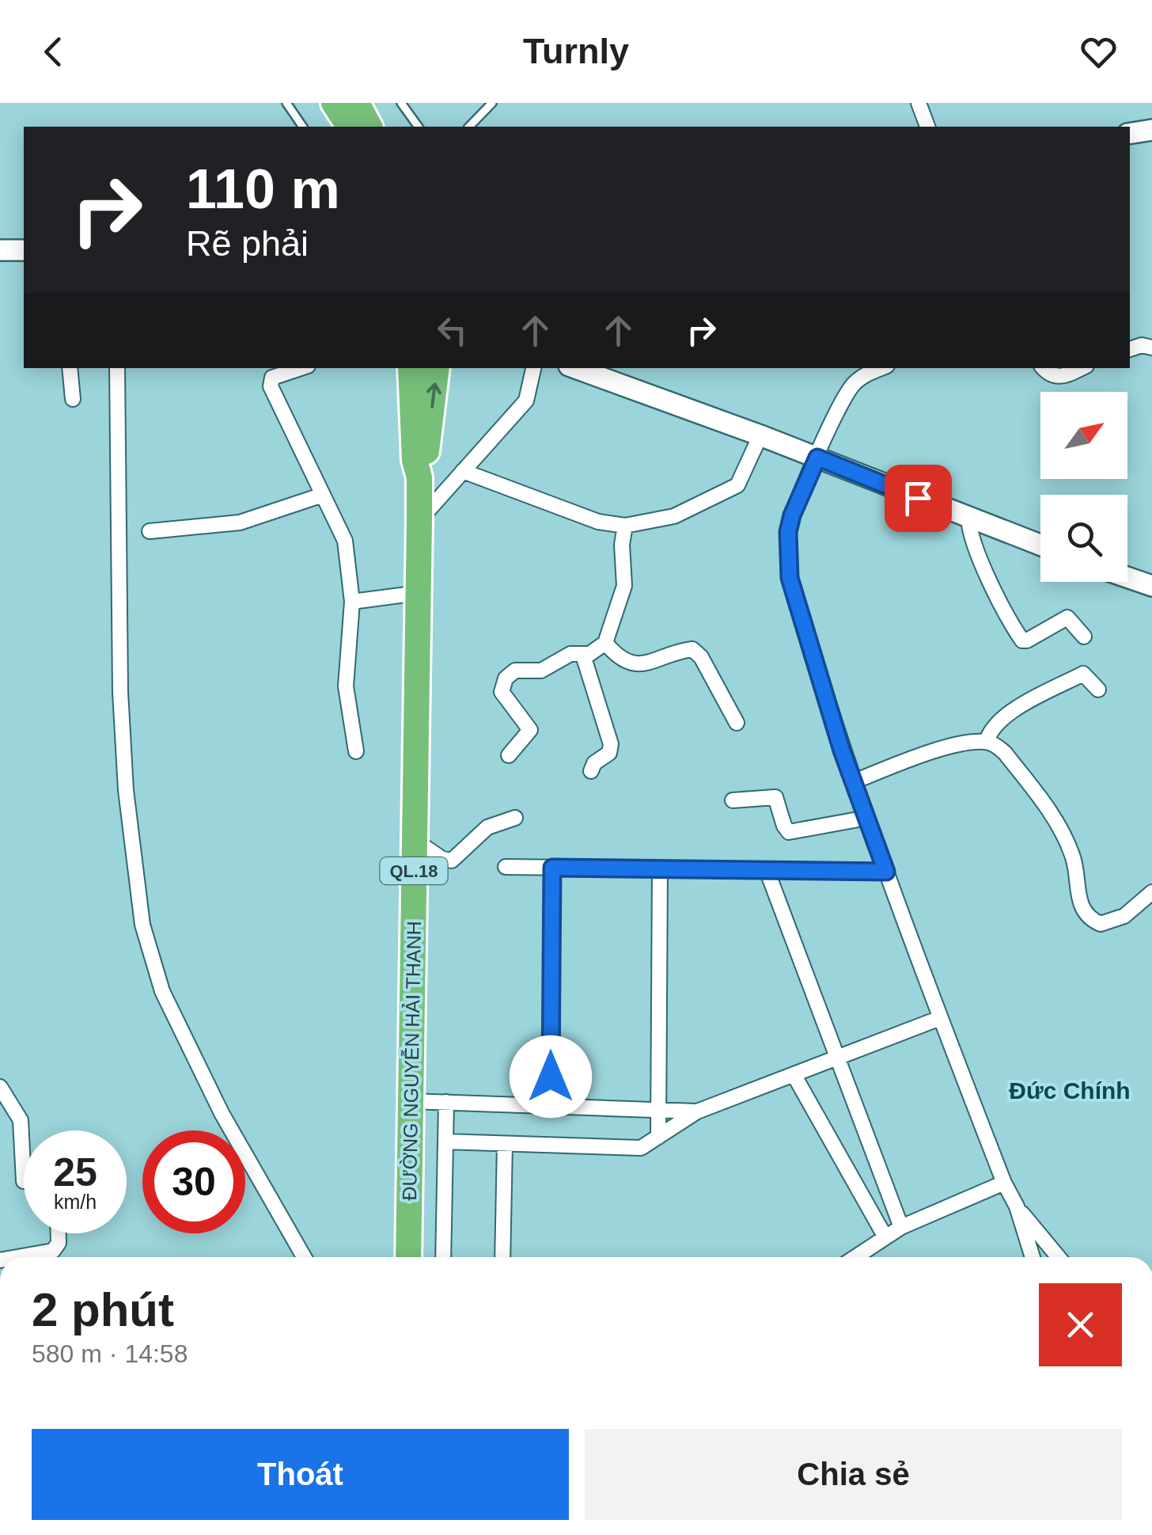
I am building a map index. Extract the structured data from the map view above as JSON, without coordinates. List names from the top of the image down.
{
  "streets": {
    "highway": ["QL.18", "ĐƯỜNG NGUYỄN HẢI THANH"]
  },
  "districts": ["Đức Chính"],
  "north": "top right",
  "page": {
    "header": "Turnly",
    "turn": ["110 m", "Rẽ phải"],
    "speed": "25 km/h",
    "limit": "30",
    "heading": ["2 phút", "580 m · 14:58"],
    "buttons": ["Thoát", "Chia sẻ"]
  }
}
